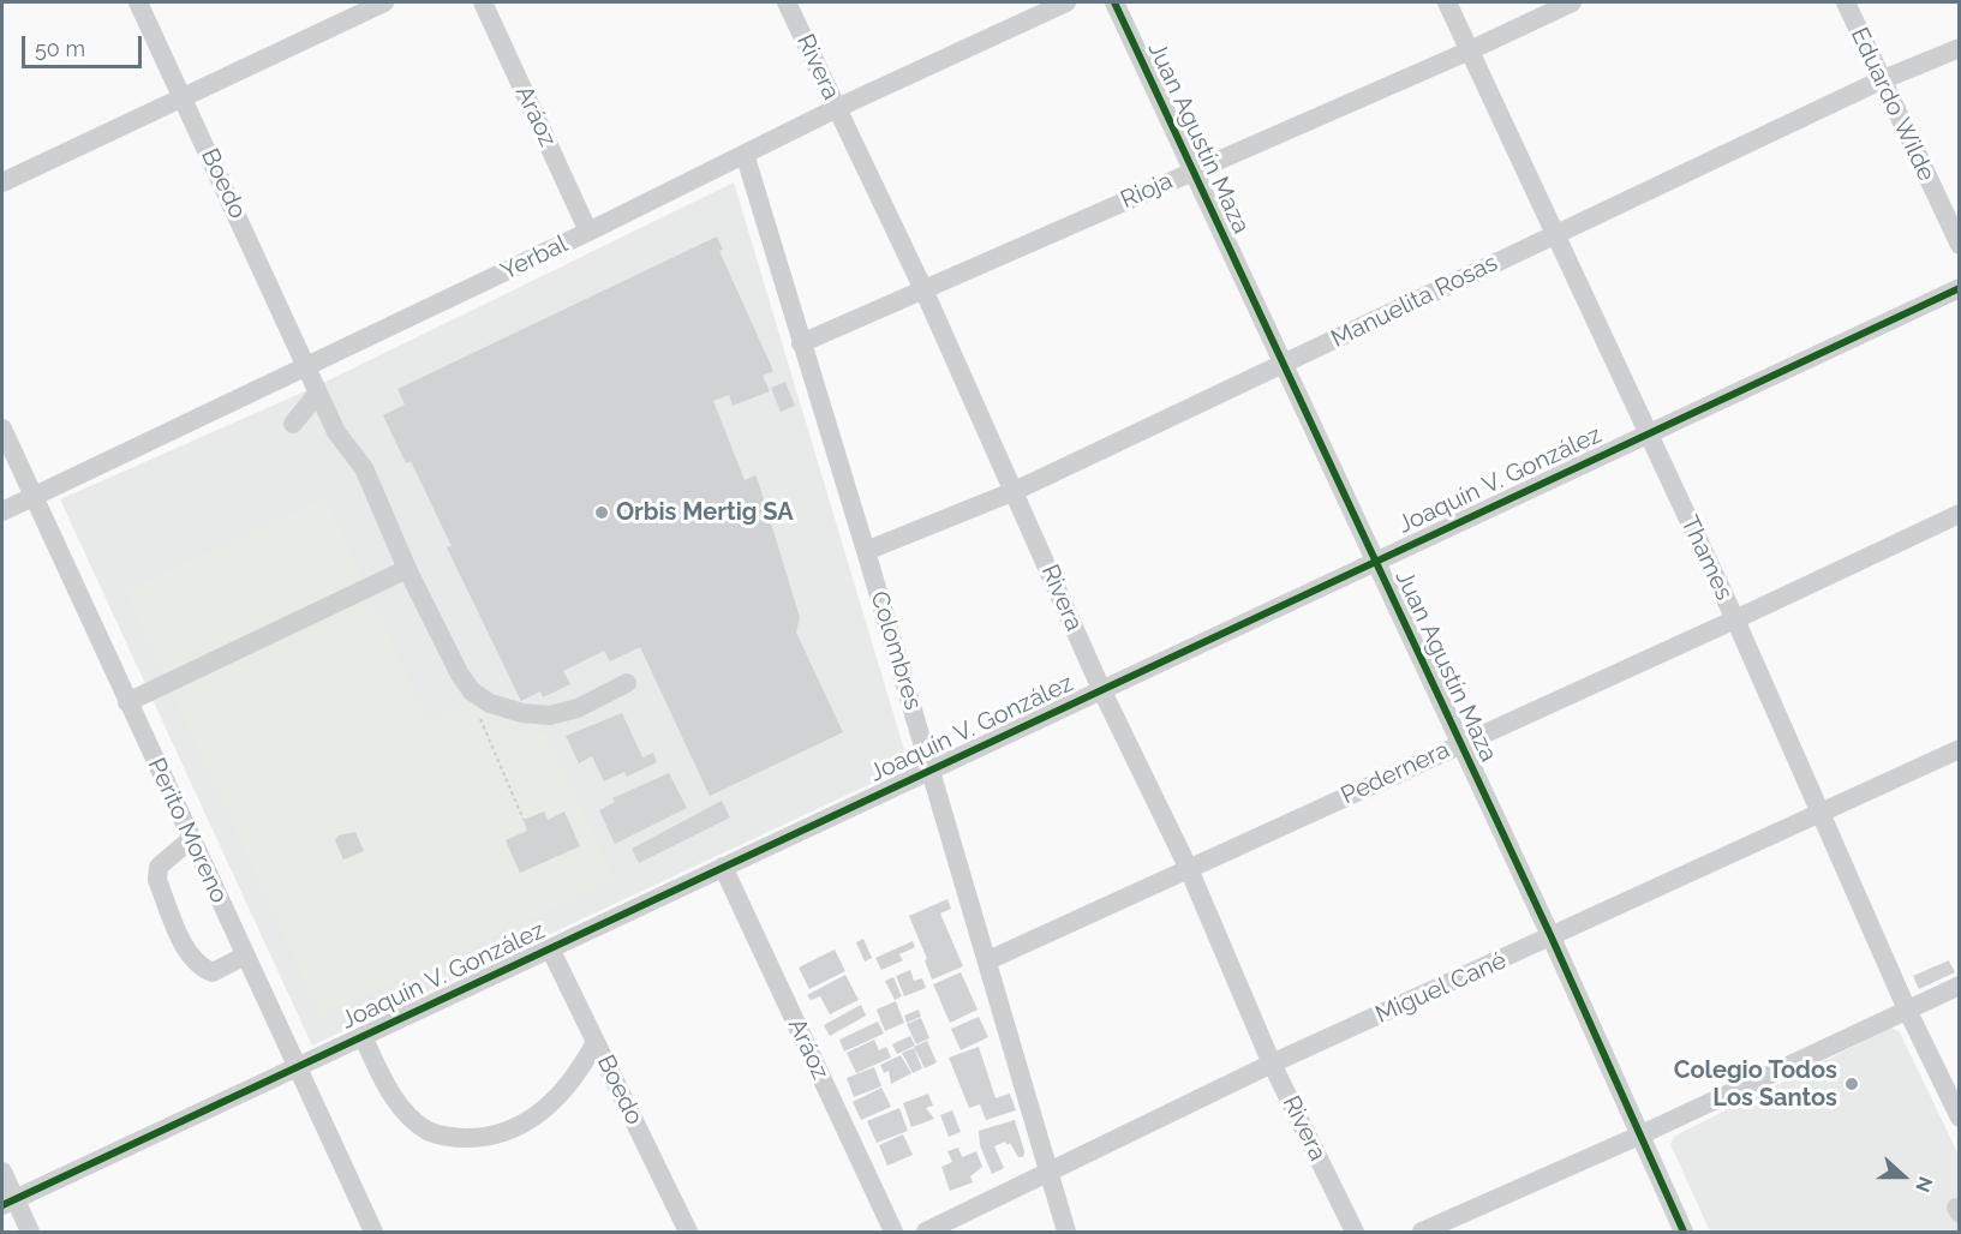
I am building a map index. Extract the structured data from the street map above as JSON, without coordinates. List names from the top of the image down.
{
  "streets": {
    "street": [
      "Rivera",
      "Eduardo Wilde",
      "Aráoz",
      "Juan Agustín Maza",
      "Boedo",
      "Rioja",
      "Yerbal",
      "Manuelita Rosas",
      "Joaquín V. González",
      "Thames",
      "Colombres",
      "Pedernera",
      "Perito Moreno",
      "Miguel Cané"
    ]
  },
  "crossings": [
    ["Rivera", "Rioja"],
    ["Rivera", "Yerbal"],
    ["Rivera", "Manuelita Rosas"],
    ["Rivera", "Joaquín V. González"],
    ["Rivera", "Pedernera"],
    ["Rivera", "Miguel Cané"],
    ["Eduardo Wilde", "Manuelita Rosas"],
    ["Aráoz", "Yerbal"],
    ["Aráoz", "Joaquín V. González"],
    ["Juan Agustín Maza", "Rioja"],
    ["Juan Agustín Maza", "Manuelita Rosas"],
    ["Juan Agustín Maza", "Joaquín V. González"],
    ["Juan Agustín Maza", "Pedernera"],
    ["Juan Agustín Maza", "Miguel Cané"],
    ["Boedo", "Yerbal"],
    ["Boedo", "Joaquín V. González"],
    ["Rioja", "Thames"],
    ["Rioja", "Colombres"],
    ["Yerbal", "Colombres"],
    ["Yerbal", "Perito Moreno"],
    ["Manuelita Rosas", "Thames"],
    ["Manuelita Rosas", "Colombres"],
    ["Joaquín V. González", "Thames"],
    ["Joaquín V. González", "Colombres"],
    ["Joaquín V. González", "Perito Moreno"],
    ["Thames", "Pedernera"],
    ["Thames", "Miguel Cané"],
    ["Colombres", "Pedernera"],
    ["Colombres", "Miguel Cané"]
  ],
  "places": ["Orbis Mertig SA", "Colegio Todos Los Santos"],
  "scale_bar": "50 m",
  "north": "right"
}
